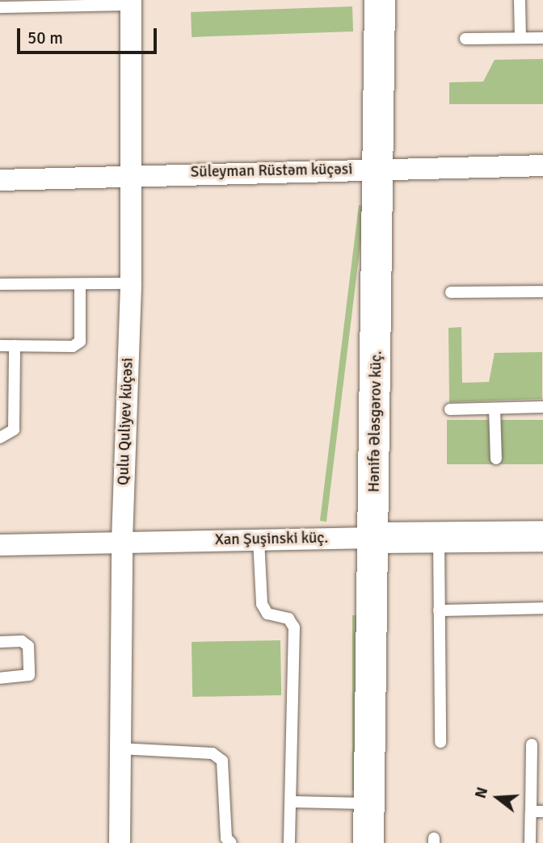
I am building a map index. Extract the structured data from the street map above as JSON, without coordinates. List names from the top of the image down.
{
  "streets": {
    "street": [
      "Süleyman Rüstəm küçəsi",
      "Qulu Quliyev küçəsi",
      "Hənifə Ələsgərov küç.",
      "Xan Şuşinski küç."
    ]
  },
  "crossings": [
    ["Süleyman Rüstəm küçəsi", "Qulu Quliyev küçəsi"],
    ["Süleyman Rüstəm küçəsi", "Hənifə Ələsgərov küç."],
    ["Qulu Quliyev küçəsi", "Xan Şuşinski küç."],
    ["Hənifə Ələsgərov küç.", "Xan Şuşinski küç."]
  ],
  "scale_bar": "50 m",
  "north": "left"
}
